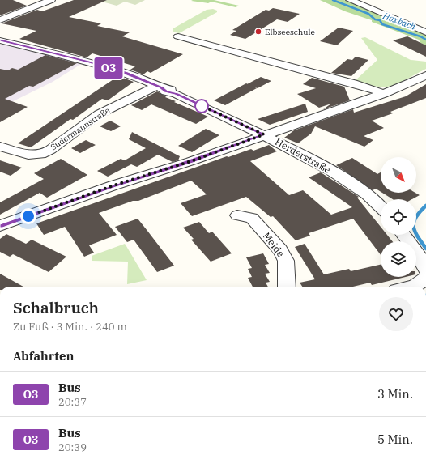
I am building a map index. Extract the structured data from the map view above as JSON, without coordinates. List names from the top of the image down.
{
  "streets": {
    "street": ["Sudermannstraße", "Herderstraße", "Meide"]
  },
  "crossings": [
    ["Sudermannstraße", "Herderstraße"]
  ],
  "water": ["Hoxbach"],
  "places": ["Elbseeschule"],
  "lines": ["bus line O3"],
  "north": "bottom right",
  "page": {
    "on_map": "O3",
    "heading": [
      ["Schalbruch", "Zu Fuß · 3 Min. · 240 m"],
      "Abfahrten"
    ],
    "list": [
      {
        "mark": "O3",
        "name": "Bus",
        "note": "20:37",
        "value": "3 Min."
      },
      {
        "mark": "O3",
        "name": "Bus",
        "note": "20:39",
        "value": "5 Min."
      }
    ]
  }
}
